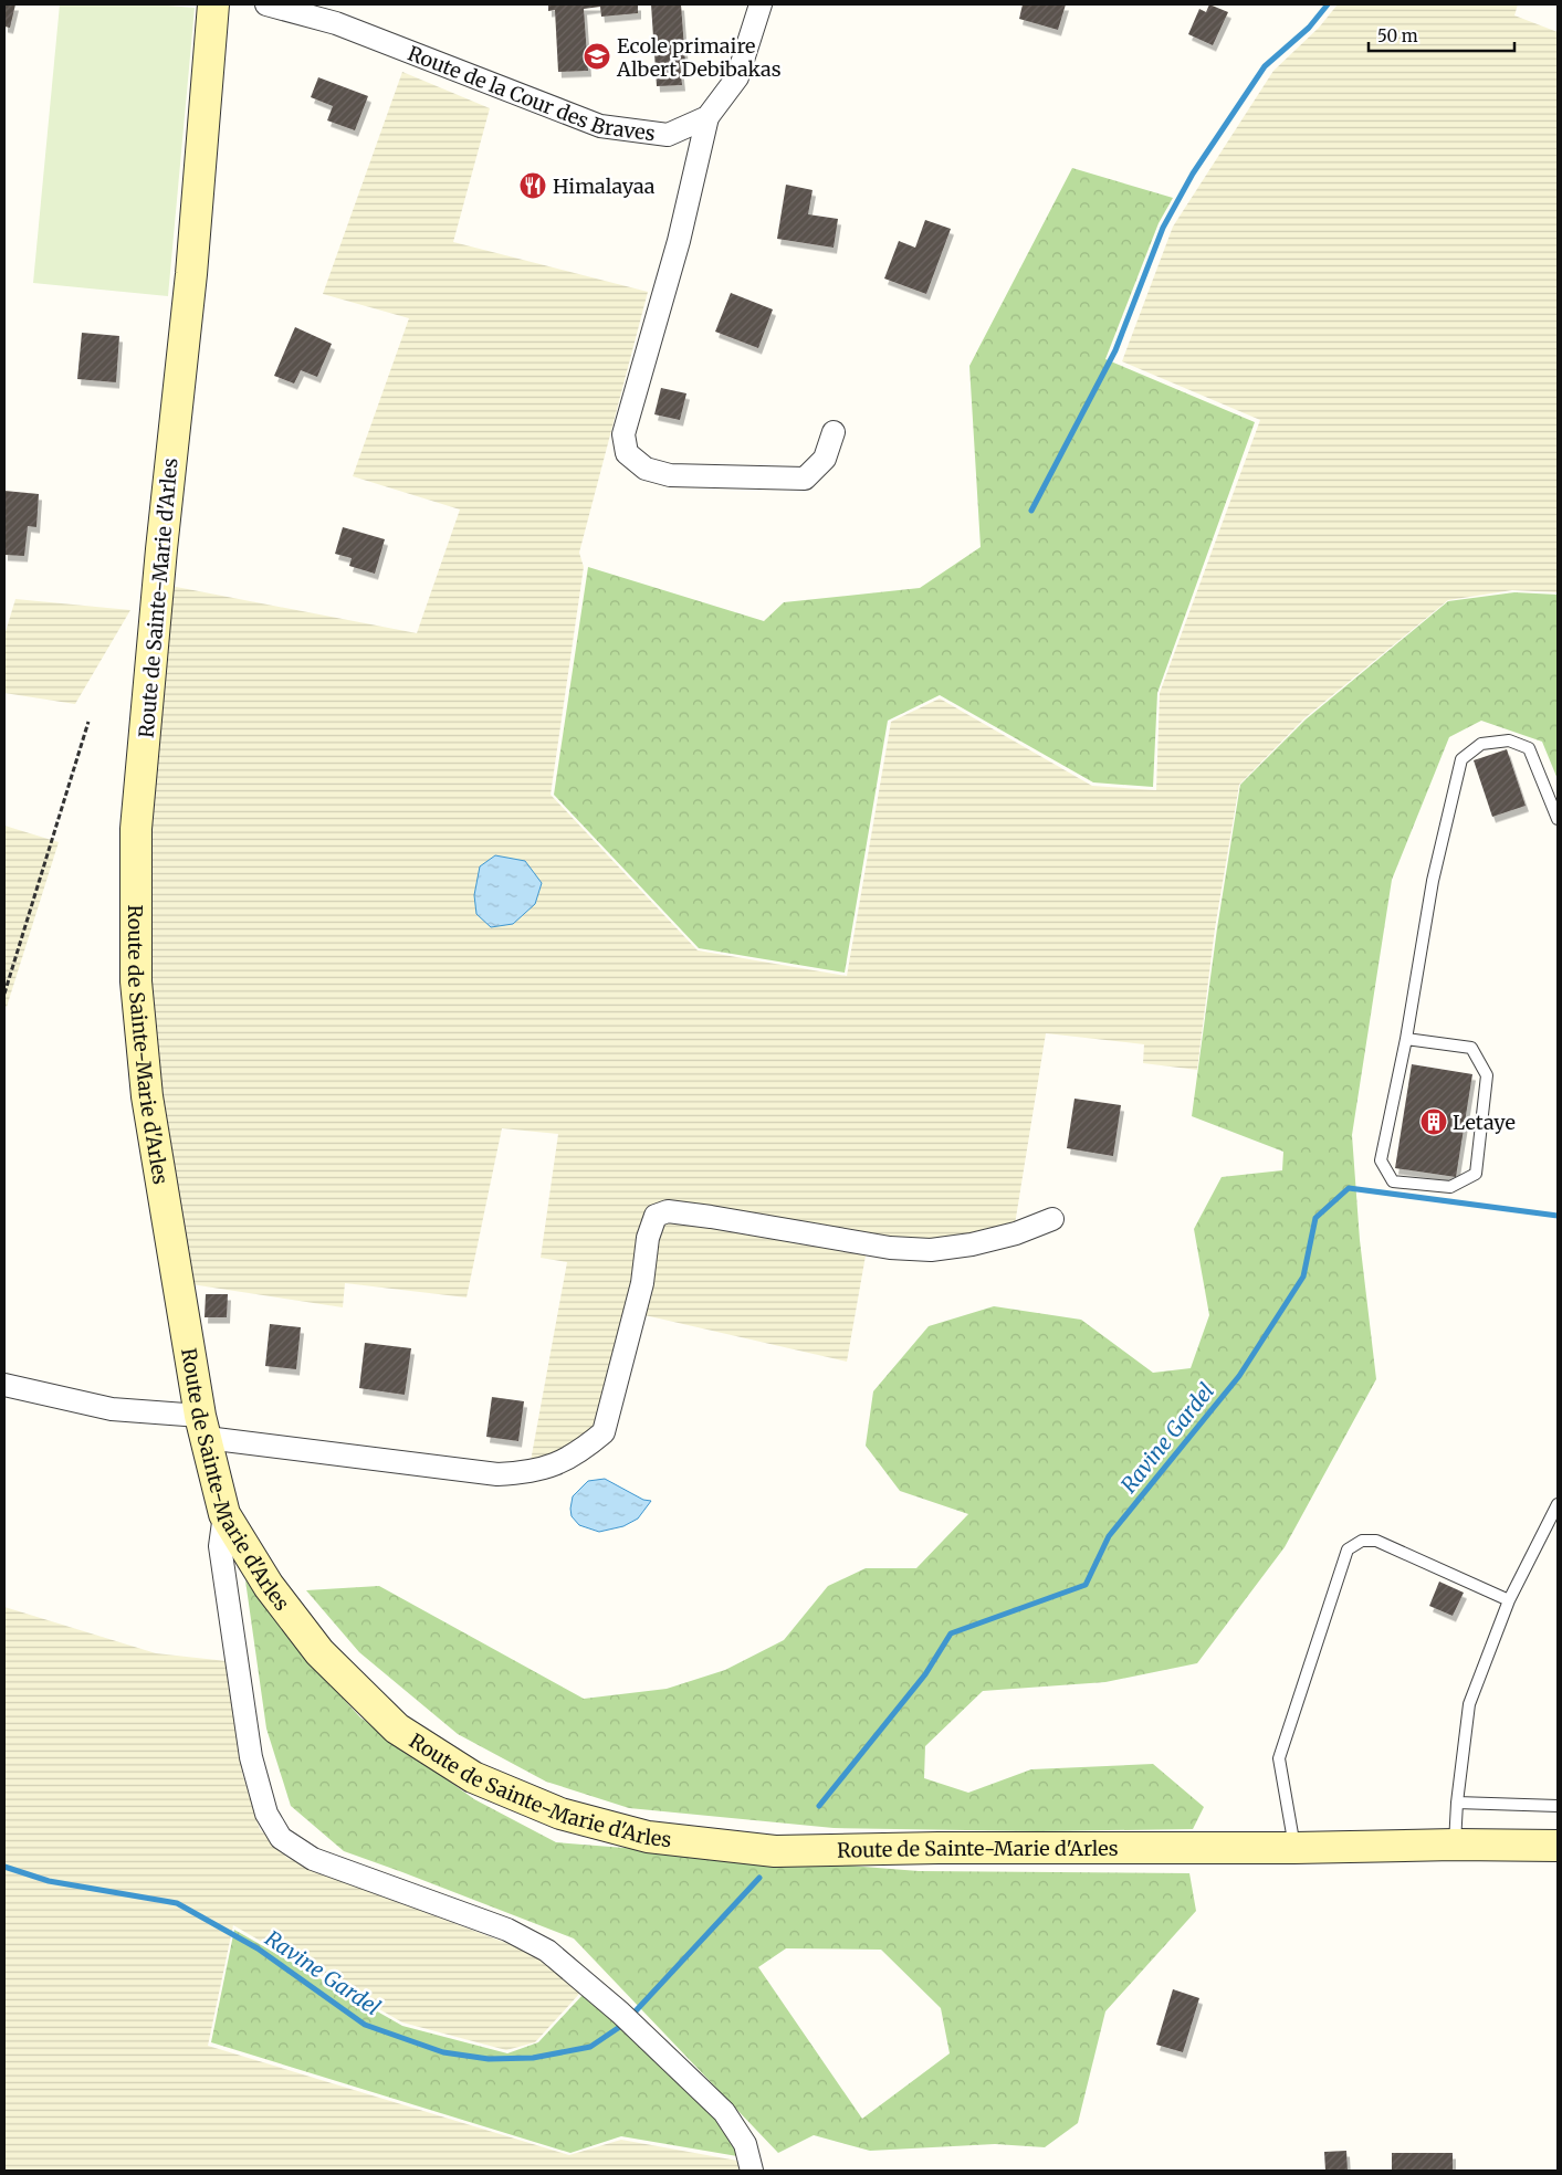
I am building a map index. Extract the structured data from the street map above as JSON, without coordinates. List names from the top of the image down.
{
  "streets": {
    "main road": ["Route de Sainte-Marie d'Arles"],
    "street": ["Route de la Cour des Braves"]
  },
  "water": ["Ravine Gardel"],
  "places": {
    "school or university": ["Ecole primaire Albert Debibakas"],
    "restaurant": ["Himalayaa"],
    "building": ["Letaye"]
  },
  "scale_bar": "50 m"
}
